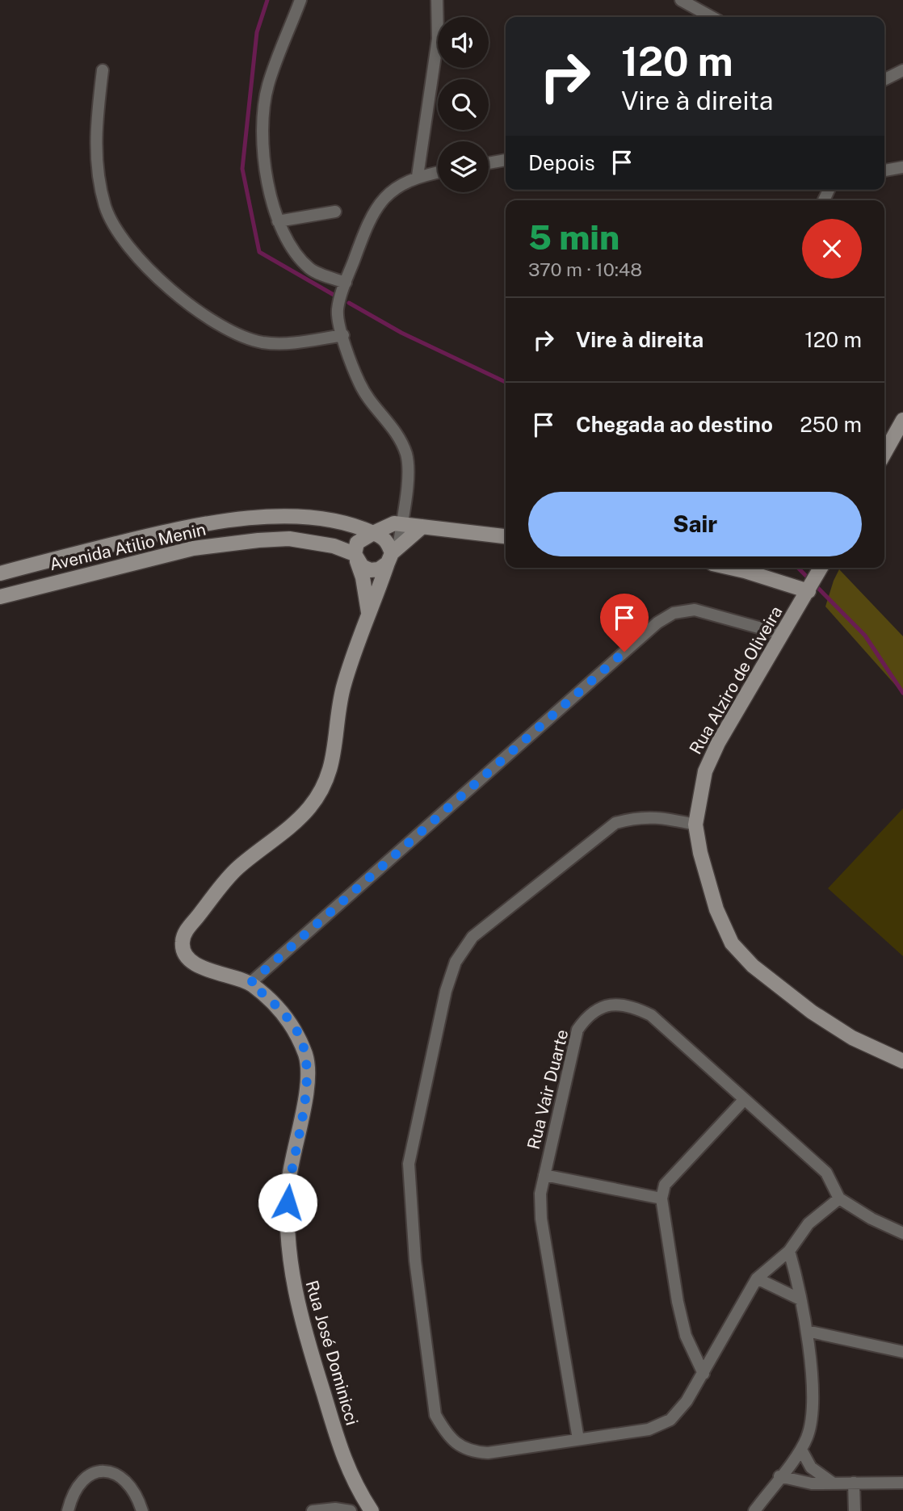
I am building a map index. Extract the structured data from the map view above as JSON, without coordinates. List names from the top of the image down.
{
  "streets": {
    "street": [
      "Avenida Atilio Menin",
      "Rua Alziro de Oliveira",
      "Rua Vair Duarte",
      "Rua José Dominicci"
    ]
  },
  "page": {
    "turn": ["120 m", "Vire à direita"],
    "then": "Depois",
    "heading": ["5 min", "370 m · 10:48"],
    "list": [
      {
        "name": "Vire à direita",
        "value": "120 m"
      },
      {
        "name": "Chegada ao destino",
        "value": "250 m"
      }
    ],
    "buttons": "Sair"
  }
}
